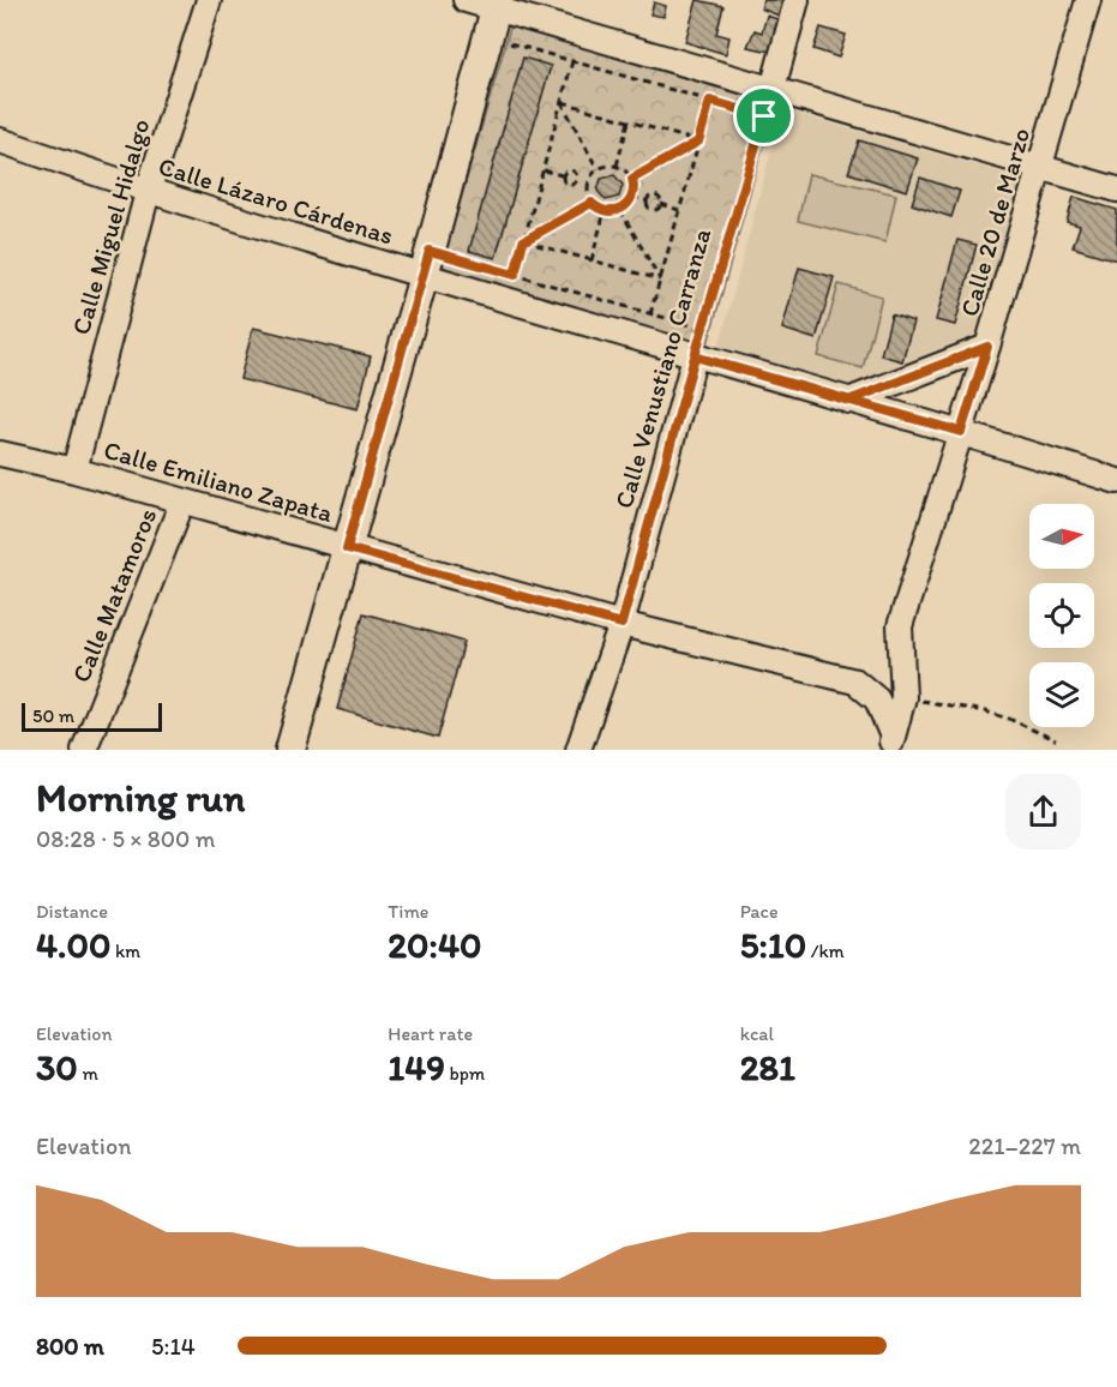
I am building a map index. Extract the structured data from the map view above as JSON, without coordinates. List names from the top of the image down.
{
  "streets": {
    "street": [
      "Calle Lázaro Cárdenas",
      "Calle 20 de Marzo",
      "Calle Miguel Hidalgo",
      "Calle Venustiano Carranza",
      "Calle Emiliano Zapata",
      "Calle Matamoros"
    ]
  },
  "crossings": [
    ["Calle Lázaro Cárdenas", "Calle 20 de Marzo"],
    ["Calle Lázaro Cárdenas", "Calle Miguel Hidalgo"],
    ["Calle Lázaro Cárdenas", "Calle Venustiano Carranza"],
    ["Calle 20 de Marzo", "Calle Emiliano Zapata"],
    ["Calle Miguel Hidalgo", "Calle Emiliano Zapata"],
    ["Calle Venustiano Carranza", "Calle Emiliano Zapata"],
    ["Calle Emiliano Zapata", "Calle Matamoros"]
  ],
  "scale_bar": "50 m",
  "north": "right",
  "page": {
    "scale": "50 m",
    "heading": ["Morning run", "08:28 · 5 × 800 m"],
    "stats": [
      ["Distance", "4.00 km"],
      ["Time", "20:40"],
      ["Pace", "5:10 /km"],
      ["Elevation", "30 m"],
      ["Heart rate", "149 bpm"],
      ["kcal", "281"]
    ],
    "chart": ["Elevation", "221–227 m"],
    "list": [
      {
        "name": "800 m",
        "note": "5:14"
      }
    ]
  }
}
